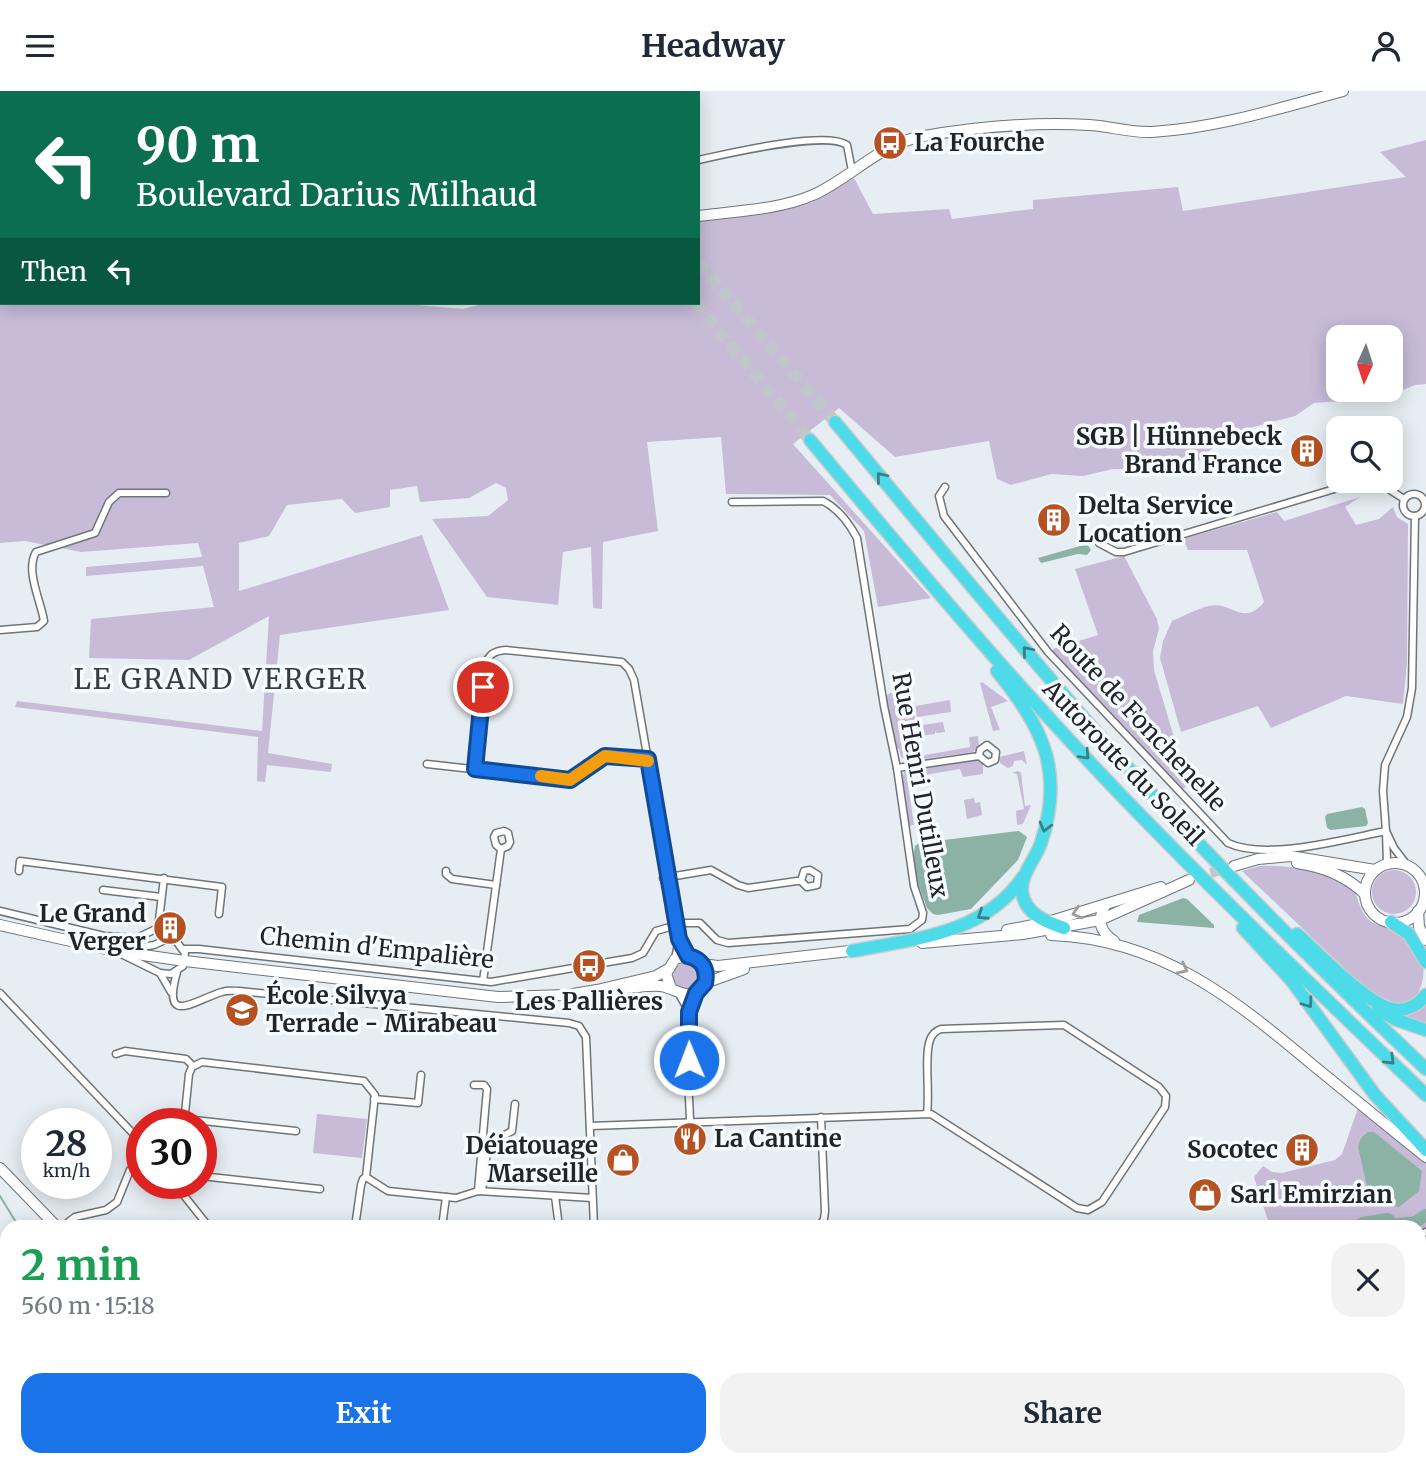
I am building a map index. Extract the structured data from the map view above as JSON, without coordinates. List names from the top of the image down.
{
  "streets": {
    "highway": ["Autoroute du Soleil"],
    "street": ["Route de Fonchenelle", "Rue Henri Dutilleux", "Chemin d'Empalière"]
  },
  "crossings": [
    ["Rue Henri Dutilleux", "Chemin d'Empalière"]
  ],
  "districts": ["LE GRAND VERGER"],
  "places": {
    "bus stop": ["La Fourche", "Les Pallières"],
    "building": [
      "SGB | Hünnebeck Brand France",
      "Delta Service Location",
      "Le Grand Verger",
      "Socotec"
    ],
    "school or university": ["École Silvya Terrade - Mirabeau"],
    "restaurant": ["La Cantine"],
    "shop": ["Déiatouage Marseille", "Sarl Emirzian"]
  },
  "north": "bottom",
  "page": {
    "header": "Headway",
    "turn": ["90 m", "Boulevard Darius Milhaud"],
    "then": "Then",
    "speed": "28 km/h",
    "limit": "30",
    "heading": ["2 min", "560 m · 15:18"],
    "buttons": ["Exit", "Share"]
  }
}
